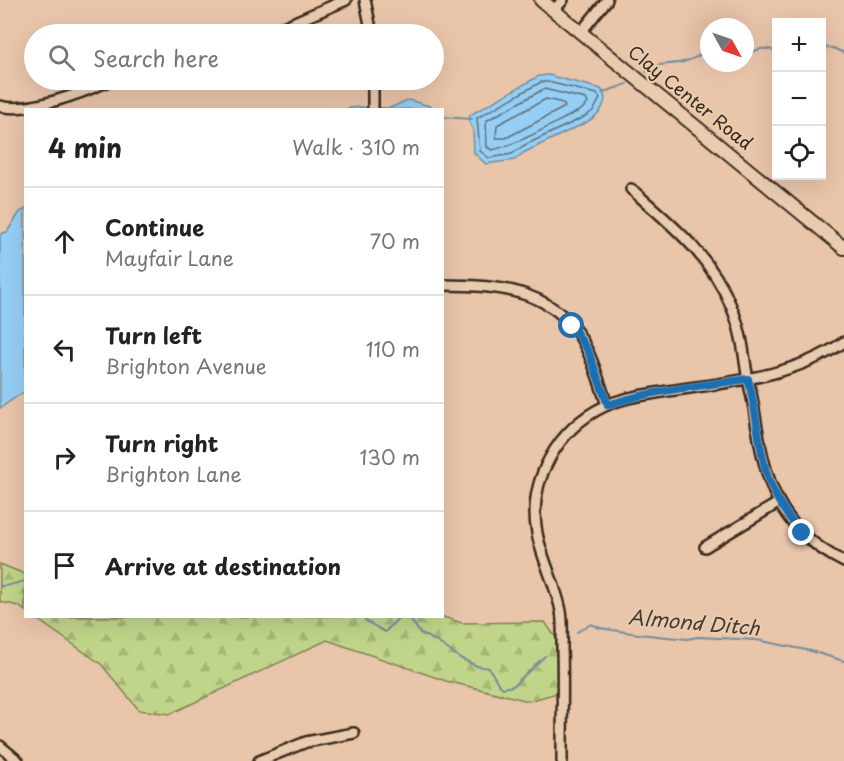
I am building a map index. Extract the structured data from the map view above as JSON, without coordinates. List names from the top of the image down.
{
  "streets": {
    "street": ["Clay Center Road"]
  },
  "water": ["Almond Ditch"],
  "north": "bottom right",
  "page": {
    "map_buttons": ["+", "−"],
    "search": "Search here",
    "heading": ["4 min", "Walk · 310 m"],
    "list": [
      ["Continue", "Mayfair Lane", "70 m"],
      ["Turn left", "Brighton Avenue", "110 m"],
      ["Turn right", "Brighton Lane", "130 m"],
      "Arrive at destination"
    ]
  }
}
